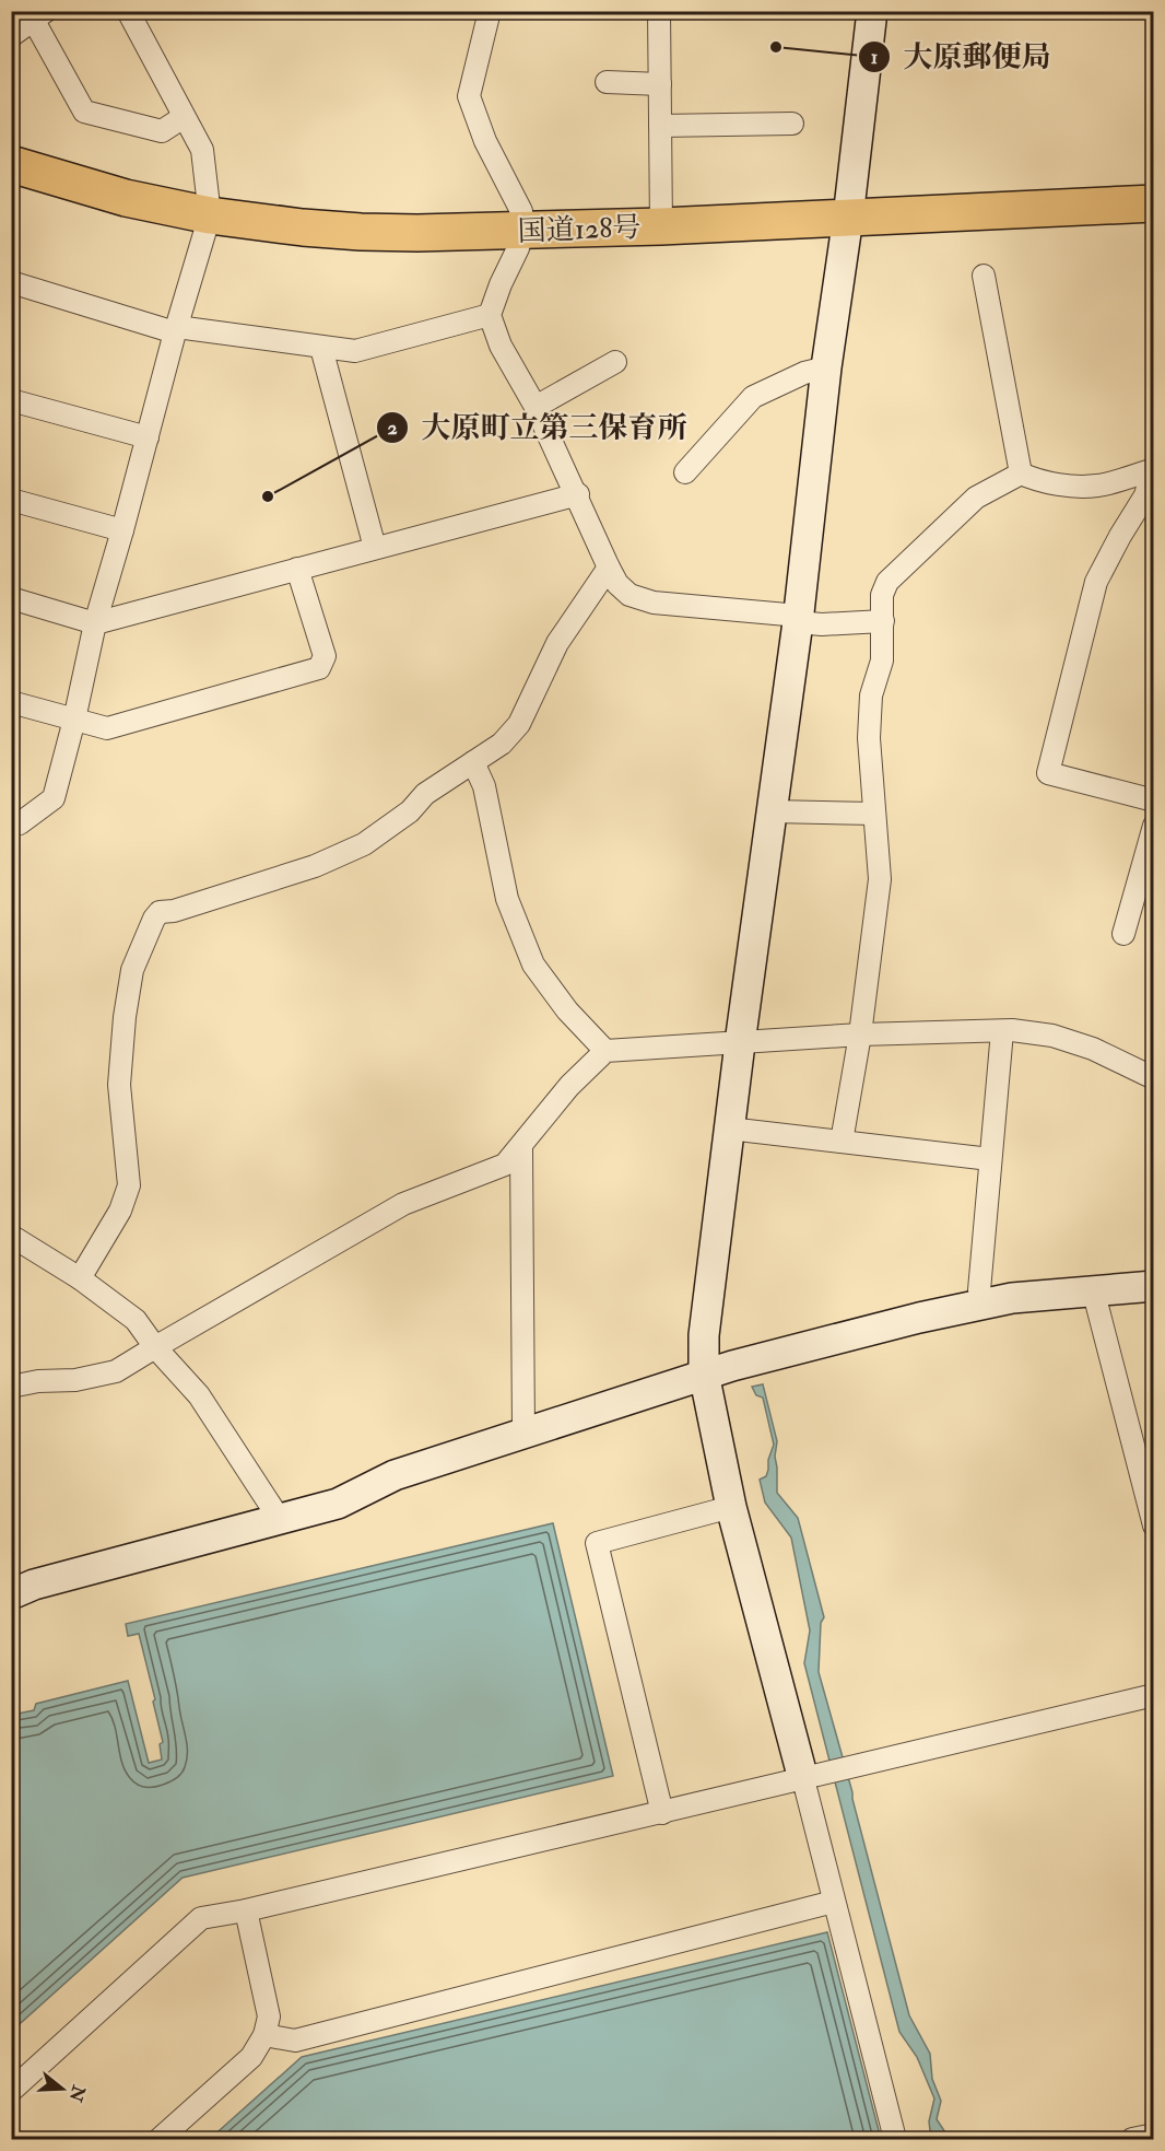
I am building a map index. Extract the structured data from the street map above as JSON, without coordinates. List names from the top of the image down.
{
  "streets": {
    "highway": ["国道128号"]
  },
  "places": ["大原郵便局", "大原町立第三保育所"],
  "north": "right"
}
